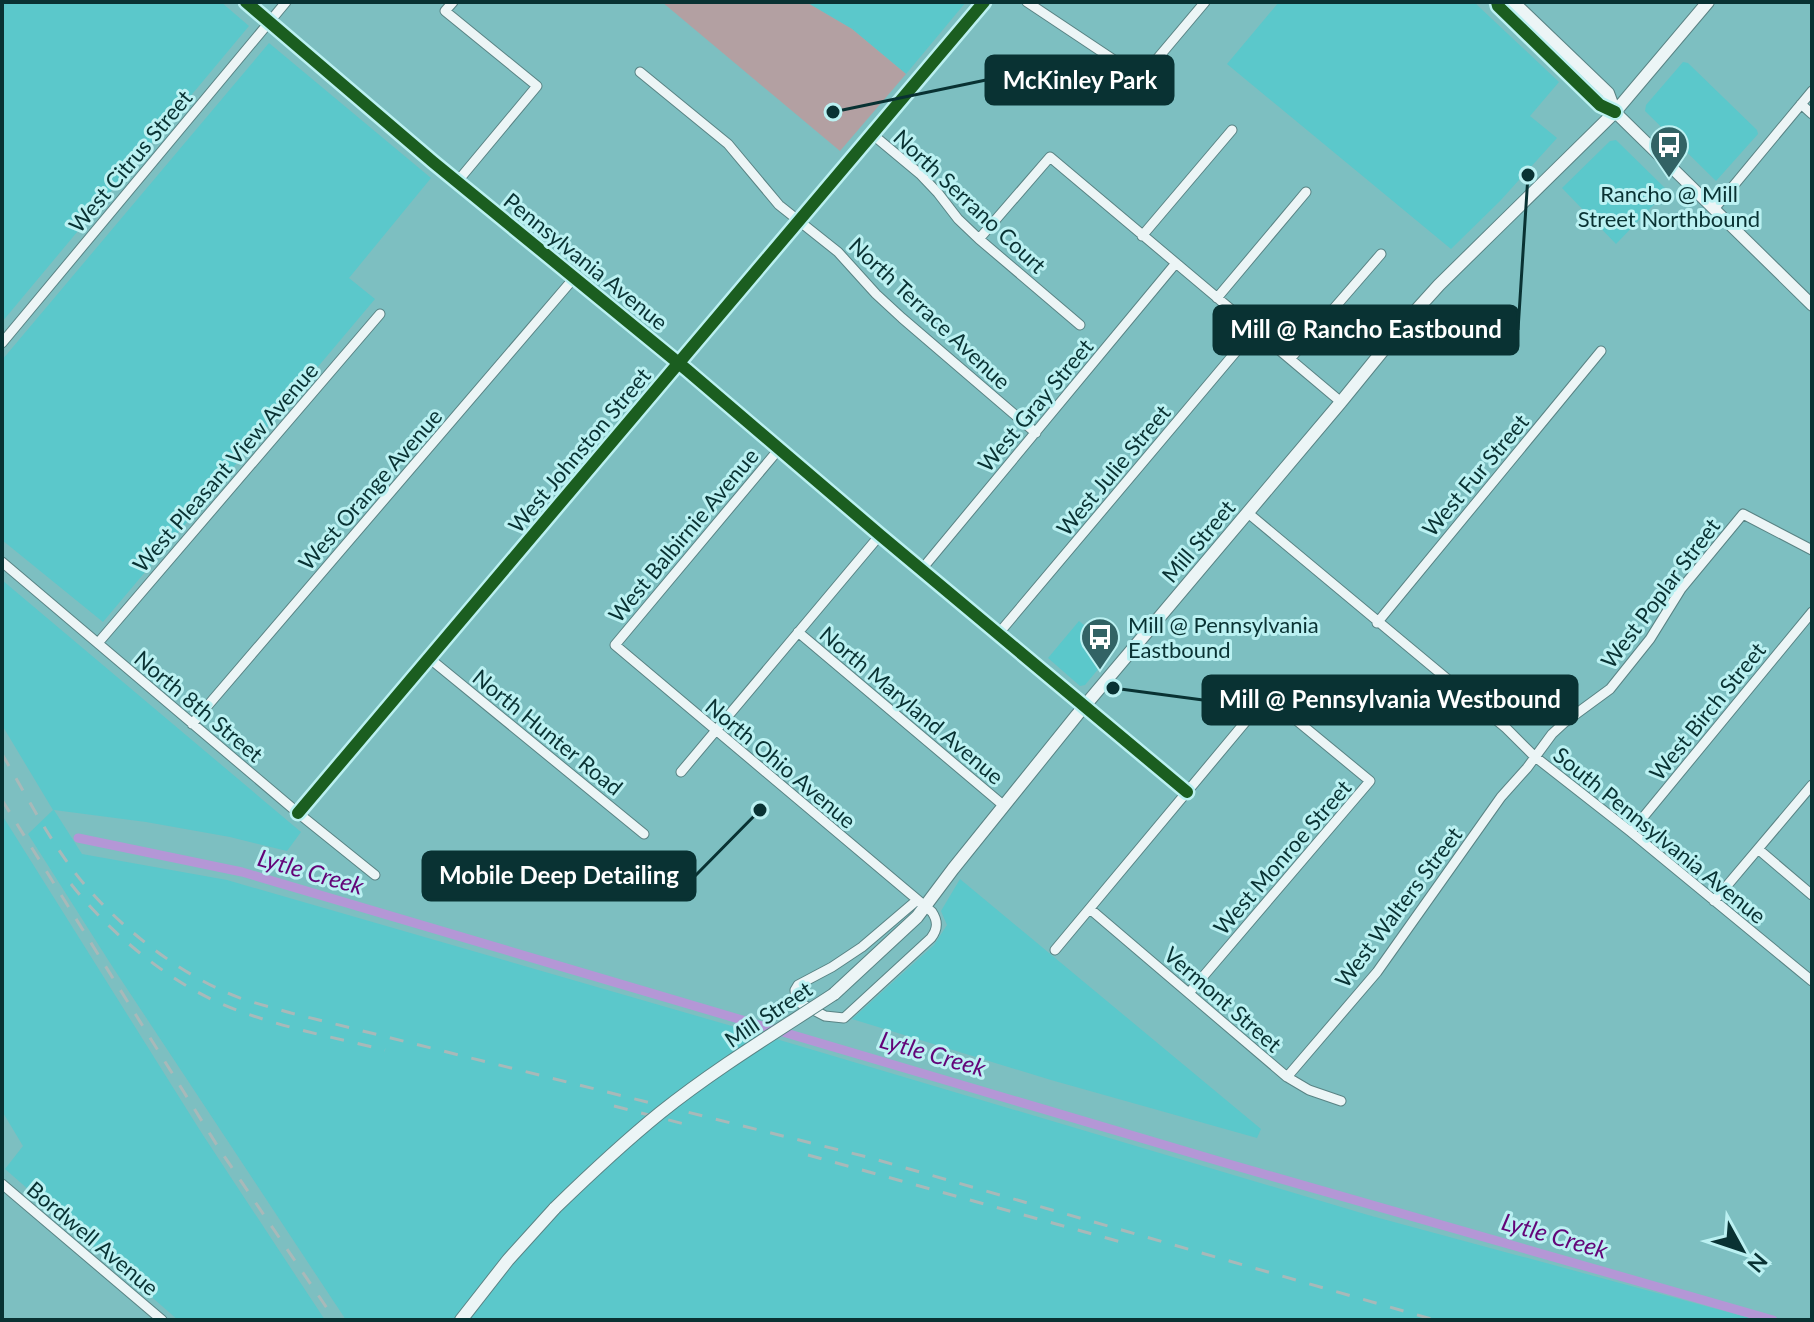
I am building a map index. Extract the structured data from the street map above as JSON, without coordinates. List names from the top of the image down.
{
  "streets": {
    "main road": ["Mill Street"],
    "street": [
      "West Citrus Street",
      "North Serrano Court",
      "Pennsylvania Avenue",
      "North Terrace Avenue",
      "West Gray Street",
      "West Johnston Street",
      "West Pleasant View Avenue",
      "West Julie Street",
      "West Fur Street",
      "West Orange Avenue",
      "West Balbirnie Avenue",
      "West Poplar Street",
      "North Maryland Avenue",
      "North 8th Street",
      "West Birch Street",
      "North Hunter Road",
      "North Ohio Avenue",
      "South Pennsylvania Avenue",
      "West Monroe Street",
      "West Walters Street",
      "Vermont Street",
      "Bordwell Avenue"
    ]
  },
  "crossings": [
    ["West Citrus Street", "Pennsylvania Avenue"],
    ["North Serrano Court", "West Johnston Street"],
    ["Pennsylvania Avenue", "West Gray Street"],
    ["Pennsylvania Avenue", "West Johnston Street"],
    ["Pennsylvania Avenue", "West Julie Street"],
    ["Pennsylvania Avenue", "West Orange Avenue"],
    ["Pennsylvania Avenue", "West Balbirnie Avenue"],
    ["Pennsylvania Avenue", "Mill Street"],
    ["North Terrace Avenue", "West Gray Street"],
    ["North Terrace Avenue", "West Johnston Street"],
    ["West Johnston Street", "North 8th Street"],
    ["West Johnston Street", "North Hunter Road"],
    ["West Pleasant View Avenue", "North 8th Street"],
    ["West Fur Street", "South Pennsylvania Avenue"],
    ["West Orange Avenue", "North 8th Street"],
    ["West Balbirnie Avenue", "North Ohio Avenue"],
    ["Mill Street", "North Maryland Avenue"],
    ["Mill Street", "North Ohio Avenue"],
    ["Mill Street", "South Pennsylvania Avenue"],
    ["West Poplar Street", "South Pennsylvania Avenue"],
    ["West Poplar Street", "West Walters Street"],
    ["West Birch Street", "South Pennsylvania Avenue"],
    ["South Pennsylvania Avenue", "West Walters Street"],
    ["West Monroe Street", "Vermont Street"],
    ["West Walters Street", "Vermont Street"]
  ],
  "water": ["Lytle Creek"],
  "places": {
    "other": [
      "McKinley Park",
      "Mill @ Rancho Eastbound",
      "Mill @ Pennsylvania Westbound",
      "Mobile Deep Detailing"
    ],
    "bus stop": ["Rancho @ Mill Street Northbound", "Mill @ Pennsylvania Eastbound"]
  },
  "north": "bottom right"
}
